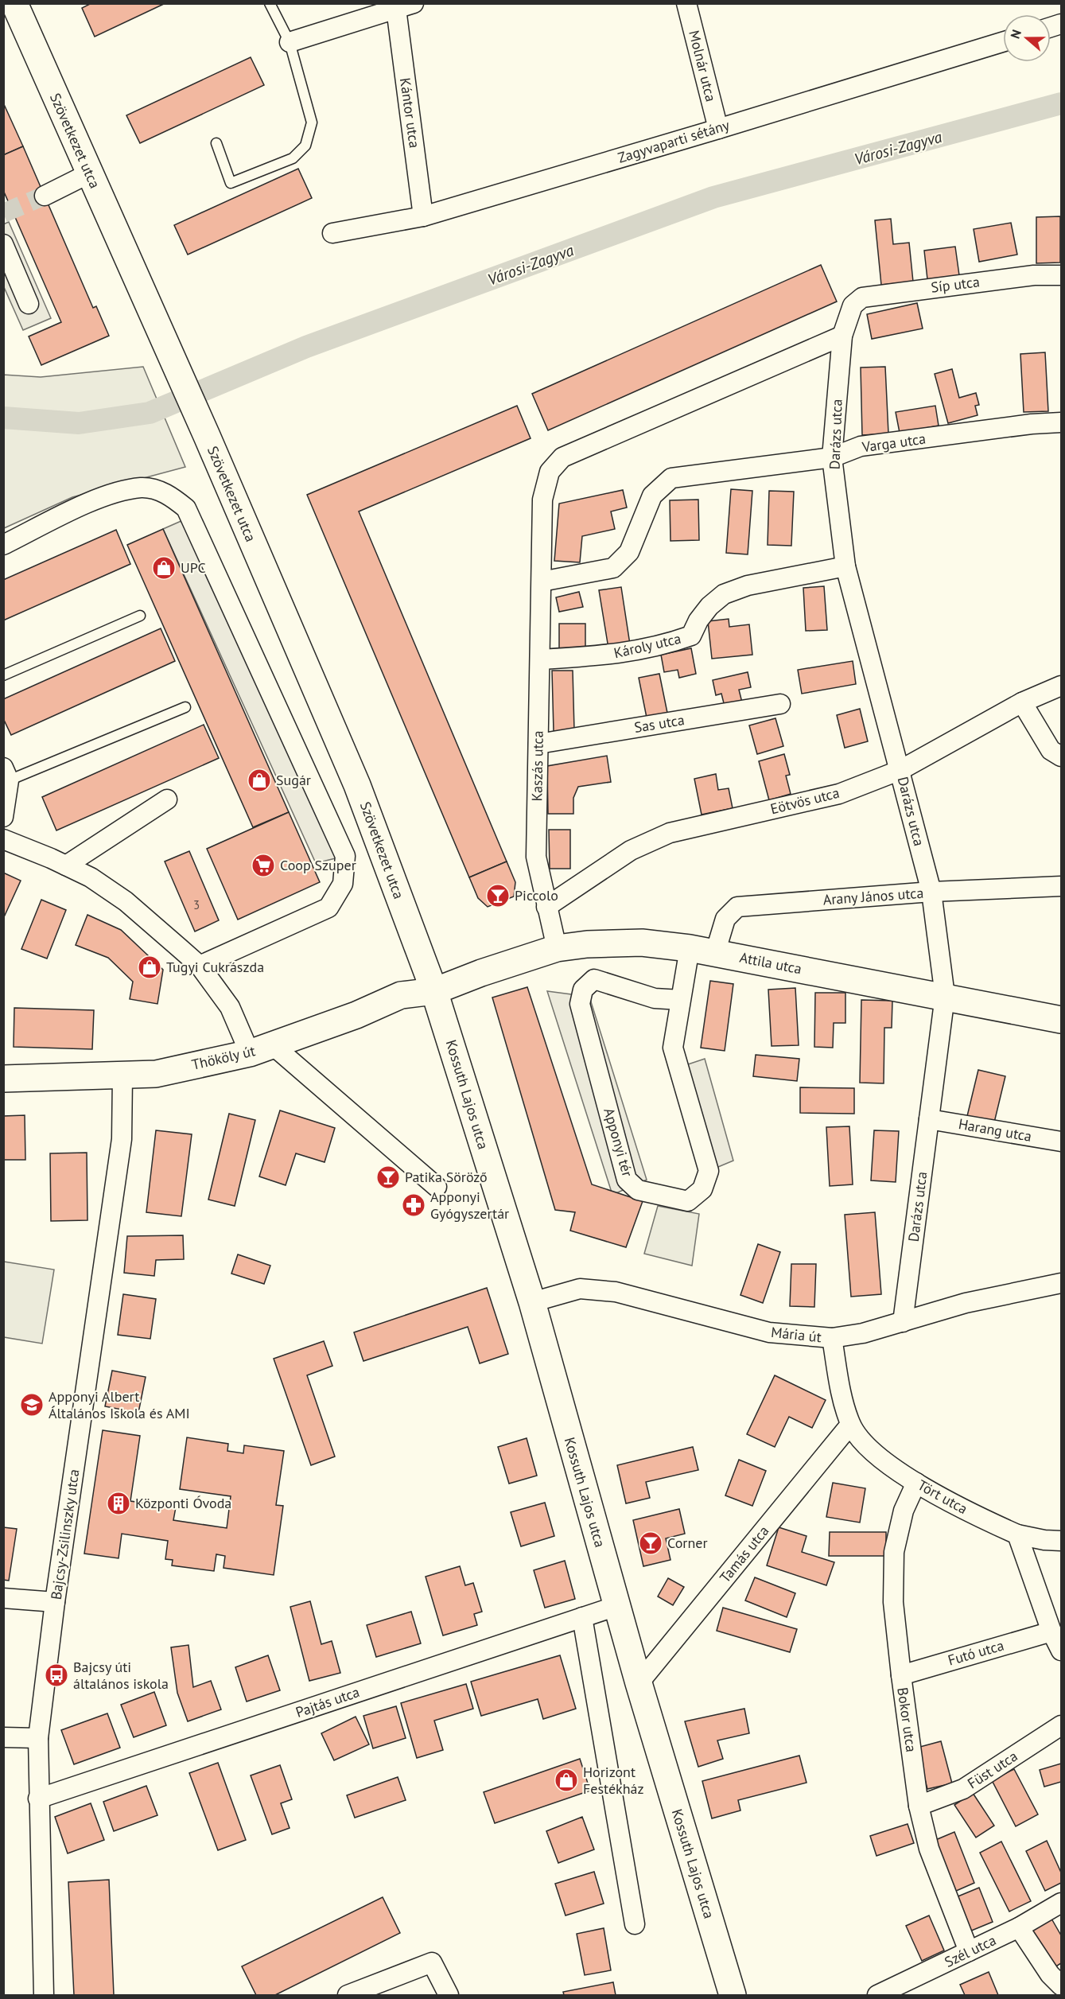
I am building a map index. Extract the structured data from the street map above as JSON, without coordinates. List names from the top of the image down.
{
  "streets": {
    "street": [
      "Molnár utca",
      "Kántor utca",
      "Szövetkezet utca",
      "Zagyvaparti sétány",
      "Síp utca",
      "Darázs utca",
      "Varga utca",
      "Károly utca",
      "Sas utca",
      "Kaszás utca",
      "Eötvös utca",
      "Arany János utca",
      "Attila utca",
      "Thököly út",
      "Kossuth Lajos utca",
      "Harang utca",
      "Apponyi tér",
      "Mária út",
      "Tört utca",
      "Bajcsy-Zsilinszky utca",
      "Tamás utca",
      "Futó utca",
      "Pajtás utca",
      "Bokor utca",
      "Füst utca",
      "Szél utca"
    ]
  },
  "crossings": [
    ["Molnár utca", "Zagyvaparti sétány"],
    ["Kántor utca", "Zagyvaparti sétány"],
    ["Szövetkezet utca", "Thököly út"],
    ["Szövetkezet utca", "Kossuth Lajos utca"],
    ["Síp utca", "Darázs utca"],
    ["Darázs utca", "Varga utca"],
    ["Darázs utca", "Károly utca"],
    ["Darázs utca", "Kaszás utca"],
    ["Darázs utca", "Eötvös utca"],
    ["Darázs utca", "Arany János utca"],
    ["Darázs utca", "Attila utca"],
    ["Darázs utca", "Harang utca"],
    ["Darázs utca", "Mária út"],
    ["Varga utca", "Kaszás utca"],
    ["Károly utca", "Kaszás utca"],
    ["Sas utca", "Kaszás utca"],
    ["Kaszás utca", "Eötvös utca"],
    ["Kaszás utca", "Attila utca"],
    ["Arany János utca", "Attila utca"],
    ["Attila utca", "Thököly út"],
    ["Attila utca", "Apponyi tér"],
    ["Thököly út", "Kossuth Lajos utca"],
    ["Thököly út", "Bajcsy-Zsilinszky utca"],
    ["Kossuth Lajos utca", "Mária út"],
    ["Kossuth Lajos utca", "Tamás utca"],
    ["Kossuth Lajos utca", "Pajtás utca"],
    ["Mária út", "Tört utca"],
    ["Tört utca", "Tamás utca"],
    ["Tört utca", "Bokor utca"],
    ["Bajcsy-Zsilinszky utca", "Pajtás utca"],
    ["Futó utca", "Bokor utca"],
    ["Bokor utca", "Füst utca"],
    ["Bokor utca", "Szél utca"]
  ],
  "water": ["Városi-Zagyva"],
  "places": {
    "shop": [
      "UPC",
      "Sugár",
      "Tugyi Cukrászda",
      "Horizont Festékház"
    ],
    "supermarket": ["Coop Szuper"],
    "bar": ["Piccolo", "Patika Söröző", "Corner"],
    "pharmacy": ["Apponyi Gyógyszertár"],
    "school or university": ["Apponyi Albert Általános Iskola és AMI"],
    "building": ["Központi Óvoda"],
    "bus stop": ["Bajcsy úti általános iskola"]
  },
  "house_numbers": ["3"],
  "north": "left"
}
